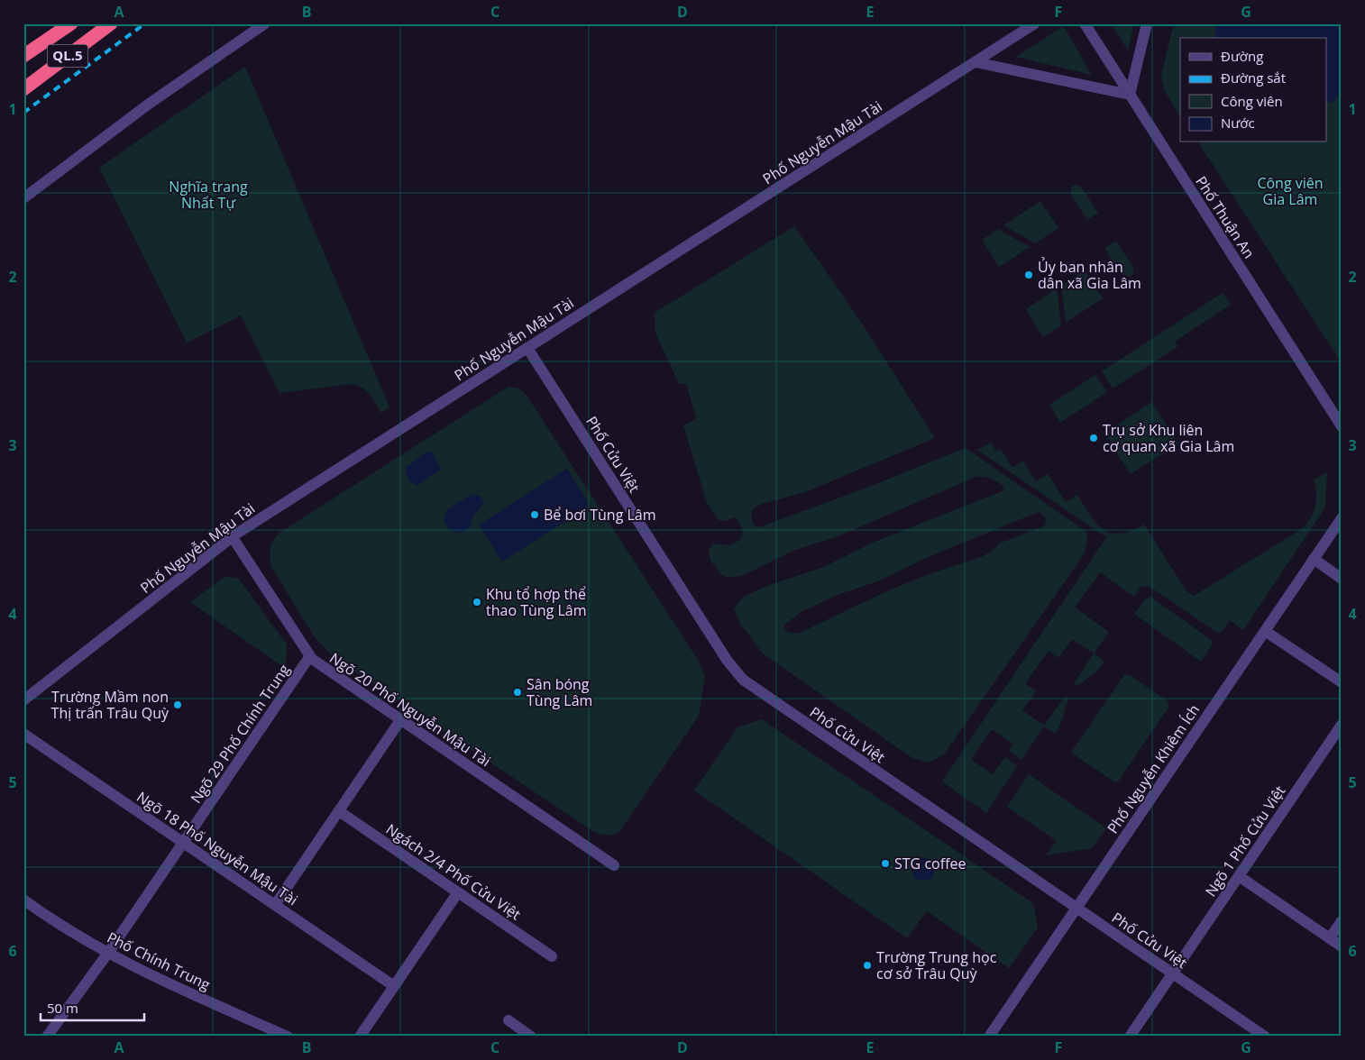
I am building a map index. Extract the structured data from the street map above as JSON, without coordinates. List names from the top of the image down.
{
  "streets": {
    "highway": ["QL.5"],
    "street": [
      "Phố Nguyễn Mậu Tài",
      "Phố Thuận An",
      "Phố Cửu Việt",
      "Ngõ 20 Phố Nguyễn Mậu Tài",
      "Ngõ 29 Phố Chính Trung",
      "Phố Nguyễn Khiêm Ích",
      "Ngõ 1 Phố Cửu Việt",
      "Ngõ 18 Phố Nguyễn Mậu Tài",
      "Ngách 2/4 Phố Cửu Việt",
      "Phố Chính Trung"
    ]
  },
  "crossings": [
    ["Phố Nguyễn Mậu Tài", "Phố Cửu Việt"],
    ["Phố Nguyễn Mậu Tài", "Ngõ 20 Phố Nguyễn Mậu Tài"],
    ["Phố Cửu Việt", "Phố Nguyễn Khiêm Ích"],
    ["Phố Cửu Việt", "Ngõ 1 Phố Cửu Việt"],
    ["Ngõ 20 Phố Nguyễn Mậu Tài", "Ngõ 29 Phố Chính Trung"],
    ["Ngõ 29 Phố Chính Trung", "Ngõ 18 Phố Nguyễn Mậu Tài"],
    ["Ngõ 29 Phố Chính Trung", "Phố Chính Trung"]
  ],
  "parks": ["Công viên Gia Lâm", "Nghĩa trang Nhất Tự"],
  "places": [
    "Ủy ban nhân dân xã Gia Lâm",
    "Trụ sở Khu liên cơ quan xã Gia Lâm",
    "Bể bơi Tùng Lâm",
    "Khu tổ hợp thể thao Tùng Lâm",
    "Sân bóng Tùng Lâm",
    "Trường Mầm non Thị trấn Trâu Quỳ",
    "STG coffee",
    "Trường Trung học cơ sở Trâu Quỳ"
  ],
  "legend": [
    "Đường",
    "Đường sắt",
    "Công viên",
    "Nước"
  ],
  "scale_bar": "50 m",
  "grid": {
    "columns": [
      "A",
      "B",
      "C",
      "D",
      "E",
      "F",
      "G"
    ],
    "rows": [
      "1",
      "2",
      "3",
      "4",
      "5",
      "6"
    ]
  }
}
